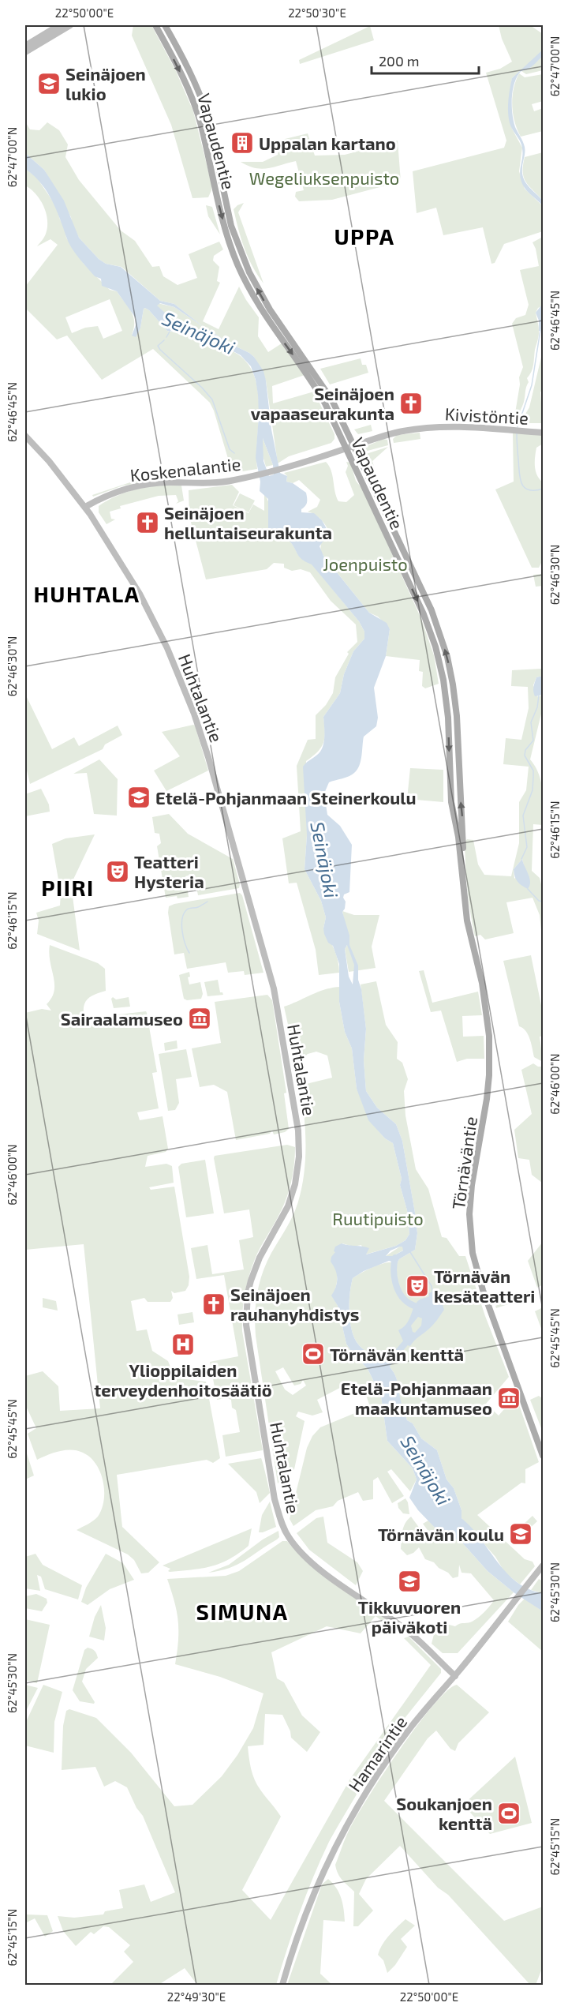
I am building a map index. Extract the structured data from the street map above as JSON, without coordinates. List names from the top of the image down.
{
  "streets": {
    "main road": [
      "Vapaudentie",
      "Kivistöntie",
      "Koskenalantie",
      "Huhtalantie",
      "Törnäväntie",
      "Hamarintie"
    ]
  },
  "crossings": [
    ["Vapaudentie", "Kivistöntie"],
    ["Vapaudentie", "Koskenalantie"],
    ["Vapaudentie", "Törnäväntie"],
    ["Kivistöntie", "Koskenalantie"],
    ["Koskenalantie", "Huhtalantie"],
    ["Huhtalantie", "Hamarintie"]
  ],
  "districts": [
    "UPPA",
    "HUHTALA",
    "PIIRI",
    "SIMUNA"
  ],
  "water": ["Seinäjoki"],
  "parks": ["Wegeliuksenpuisto", "Joenpuisto", "Ruutipuisto"],
  "places": {
    "school or university": [
      "Seinäjoen lukio",
      "Etelä-Pohjanmaan Steinerkoulu",
      "Törnävän koulu",
      "Tikkuvuoren päiväkoti"
    ],
    "building": ["Uppalan kartano"],
    "church": ["Seinäjoen vapaaseurakunta", "Seinäjoen helluntaiseurakunta", "Seinäjoen rauhanyhdistys"],
    "theatre": ["Teatteri Hysteria", "Törnävän kesäteatteri"],
    "museum": ["Sairaalamuseo", "Etelä-Pohjanmaan maakuntamuseo"],
    "hospital": ["Ylioppilaiden terveydenhoitosäätiö"],
    "sports": ["Törnävän kenttä", "Soukanjoen kenttä"]
  },
  "scale_bar": "200 m",
  "coordinates": [
    "22°50'00\"E",
    "22°50'30\"E",
    "62°47'00\"N",
    "62°46'45\"N",
    "62°46'30\"N",
    "62°46'15\"N",
    "62°46'00\"N",
    "62°45'45\"N",
    "62°45'30\"N",
    "62°45'15\"N",
    "22°49'30\"E"
  ]
}
